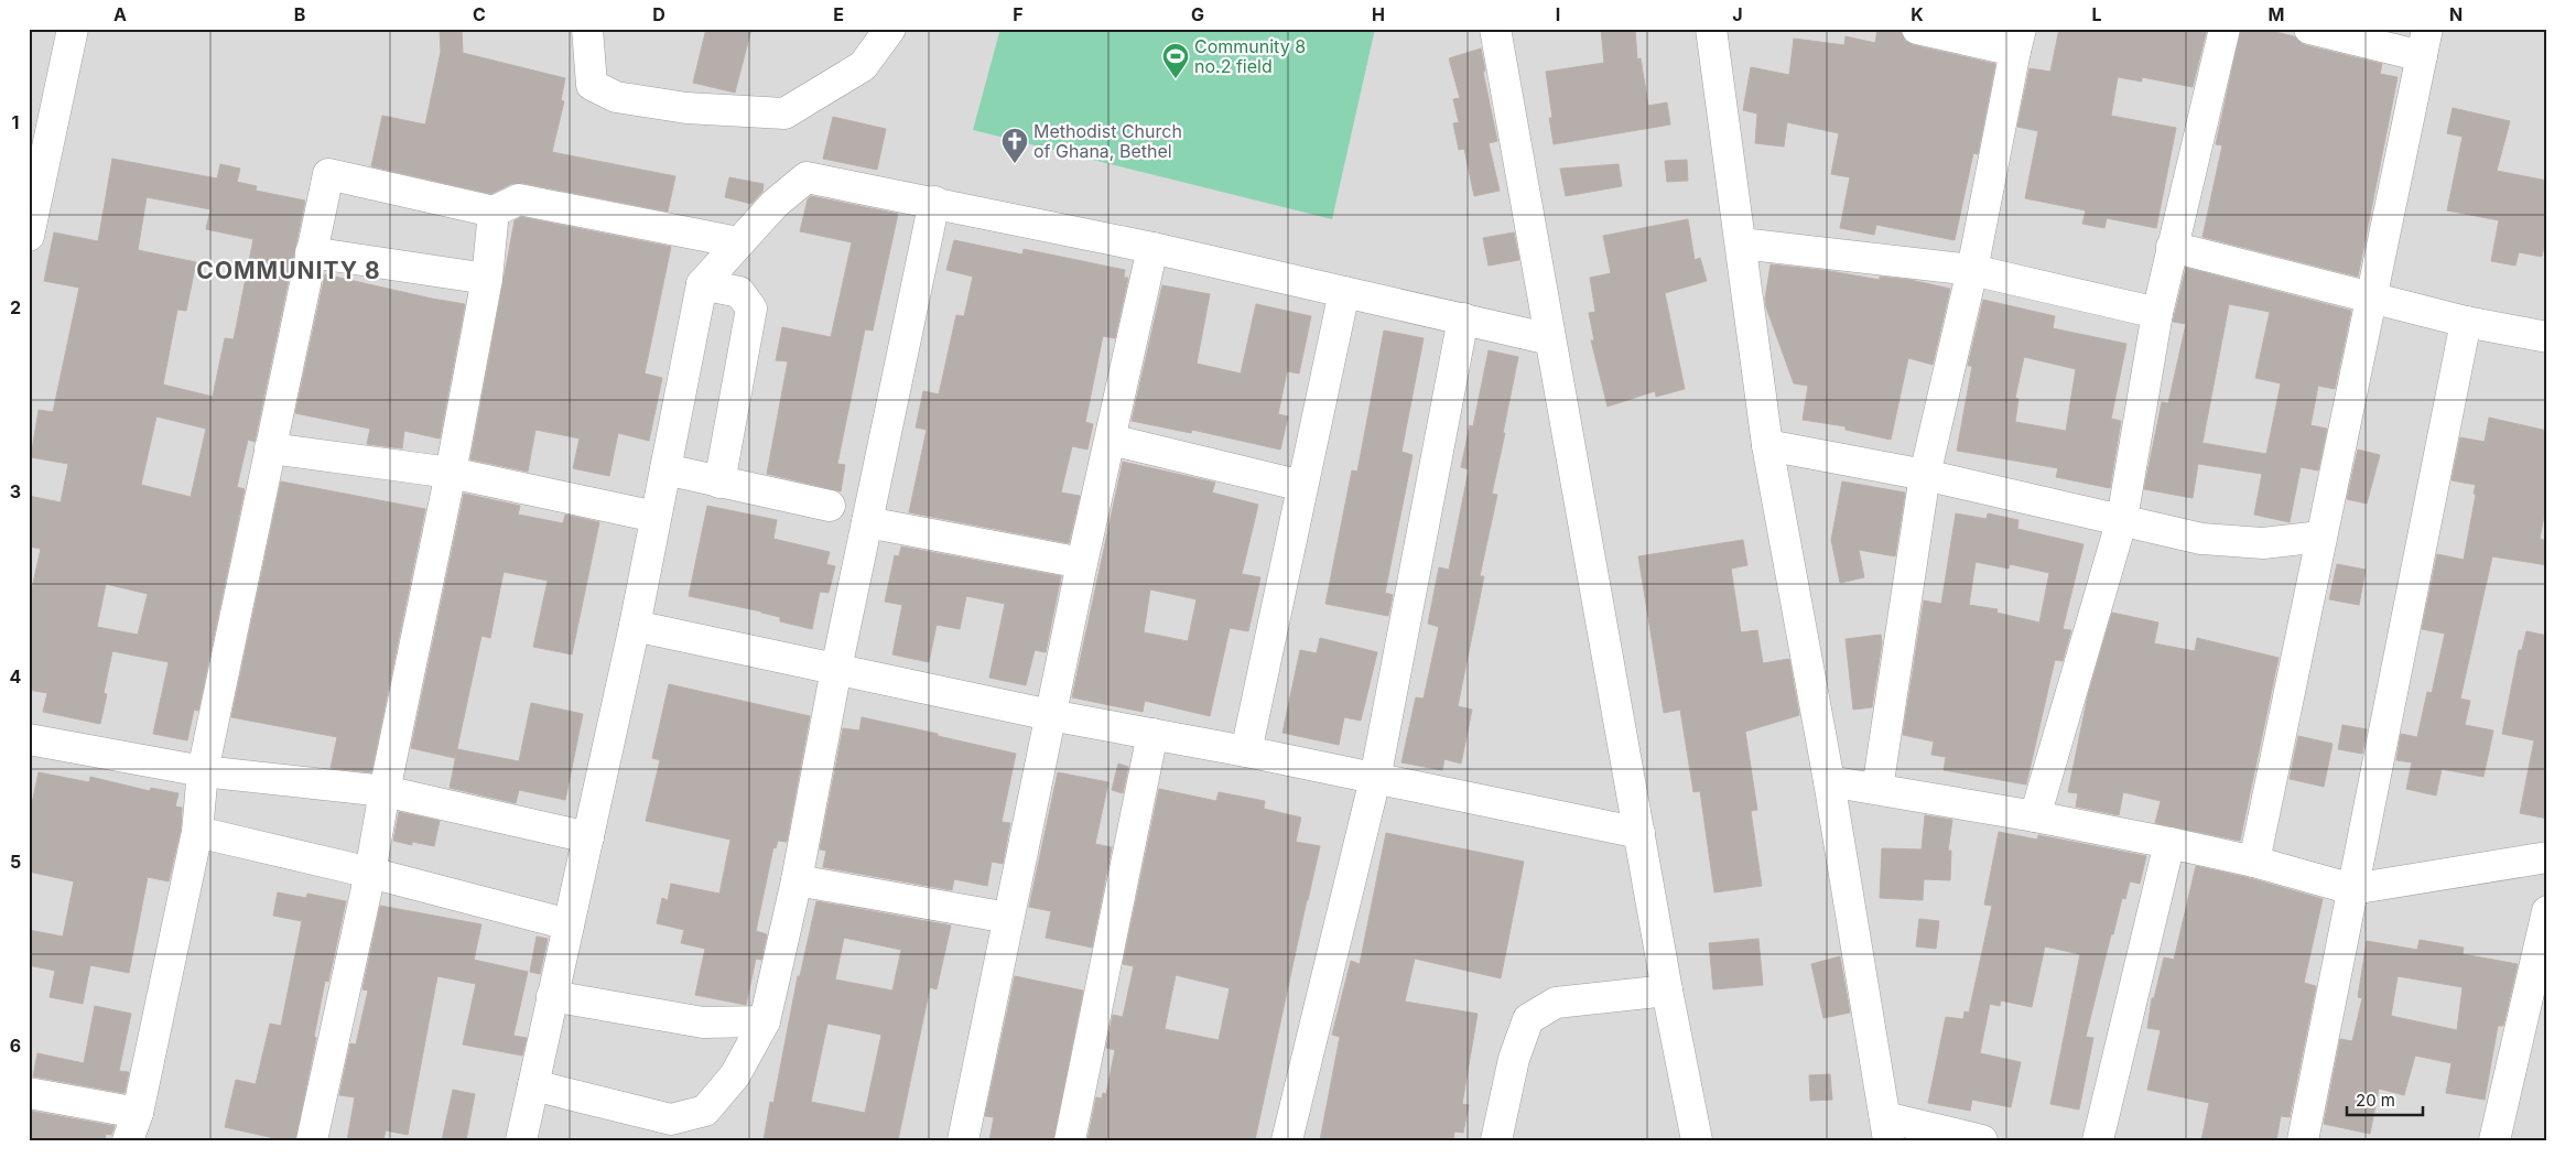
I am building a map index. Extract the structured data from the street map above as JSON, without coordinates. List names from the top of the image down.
{
  "districts": ["COMMUNITY 8"],
  "places": {
    "sports": ["Community 8 no.2 field"],
    "church": ["Methodist Church of Ghana, Bethel"]
  },
  "scale_bar": "20 m",
  "grid": {
    "columns": [
      "A",
      "B",
      "C",
      "D",
      "E",
      "F",
      "G",
      "H",
      "I",
      "J",
      "K",
      "L",
      "M",
      "N"
    ],
    "rows": [
      "1",
      "2",
      "3",
      "4",
      "5",
      "6"
    ]
  }
}
